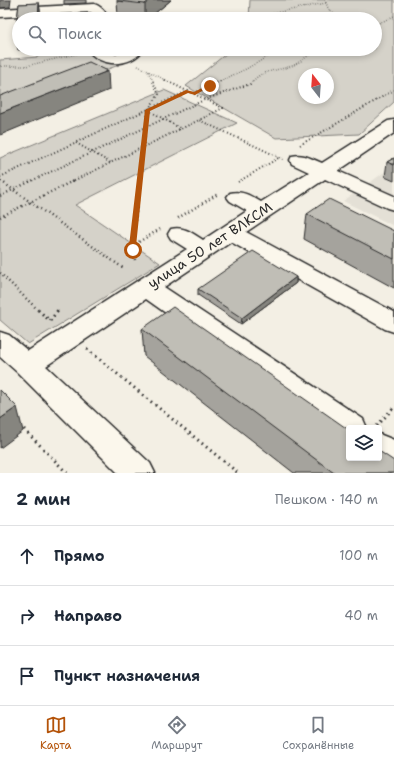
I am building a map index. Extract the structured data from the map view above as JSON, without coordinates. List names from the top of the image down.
{
  "streets": {
    "street": ["улица 50 лет ВЛКСМ"]
  },
  "north": "top",
  "page": {
    "search": "Поиск",
    "heading": ["2 мин", "Пешком · 140 m"],
    "list": [
      ["Прямо", "100 m"],
      ["Направо", "40 m"],
      "Пункт назначения"
    ],
    "nav": ["Карта", "Маршрут", "Сохранённые"]
  }
}
